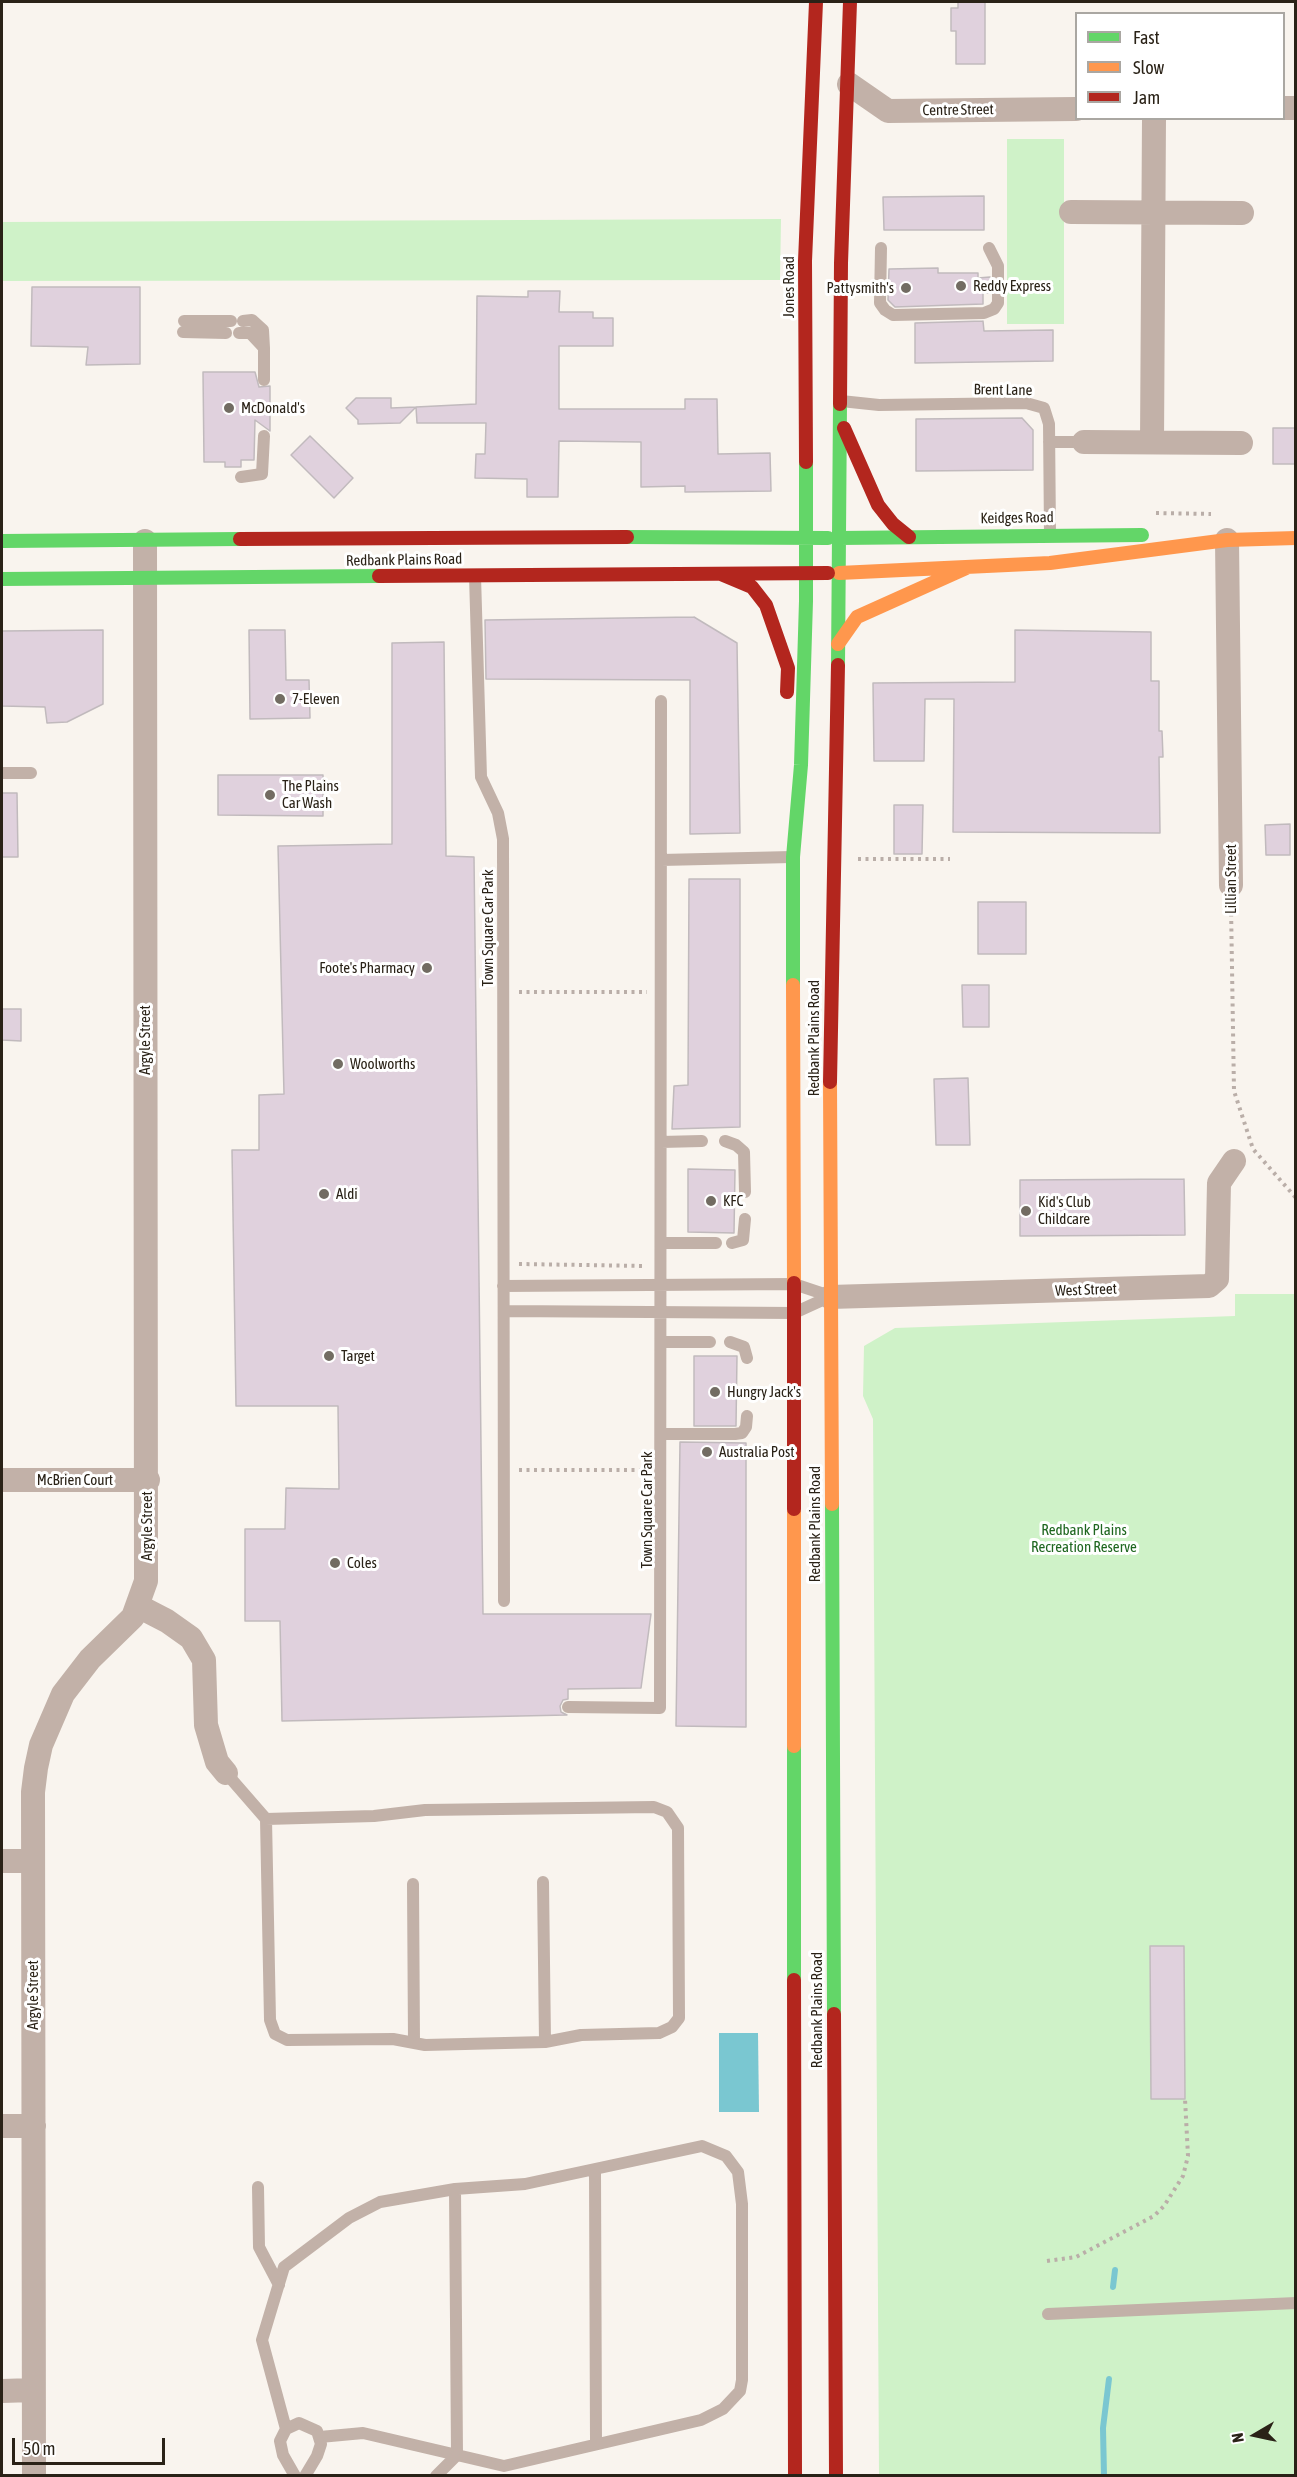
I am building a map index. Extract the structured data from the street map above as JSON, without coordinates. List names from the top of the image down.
{
  "streets": {
    "main road": ["Jones Road", "Keidges Road", "Redbank Plains Road"],
    "street": [
      "Centre Street",
      "Lillian Street",
      "Argyle Street",
      "West Street",
      "McBrien Court"
    ],
    "lane": ["Brent Lane", "Town Square Car Park"]
  },
  "crossings": [
    ["Jones Road", "Keidges Road"],
    ["Jones Road", "Redbank Plains Road"],
    ["Brent Lane", "Keidges Road"],
    ["Keidges Road", "Redbank Plains Road"],
    ["Keidges Road", "Lillian Street"],
    ["Redbank Plains Road", "Town Square Car Park"],
    ["Redbank Plains Road", "Argyle Street"],
    ["Redbank Plains Road", "West Street"],
    ["Argyle Street", "McBrien Court"]
  ],
  "parks": ["Redbank Plains Recreation Reserve"],
  "places": [
    "Reddy Express",
    "Pattysmith's",
    "McDonald's",
    "7-Eleven",
    "The Plains Car Wash",
    "Foote's Pharmacy",
    "Woolworths",
    "Aldi",
    "KFC",
    "Kid's Club Childcare",
    "Target",
    "Hungry Jack's",
    "Australia Post",
    "Coles"
  ],
  "legend": ["Fast", "Slow", "Jam"],
  "scale_bar": "50 m",
  "north": "left"
}
